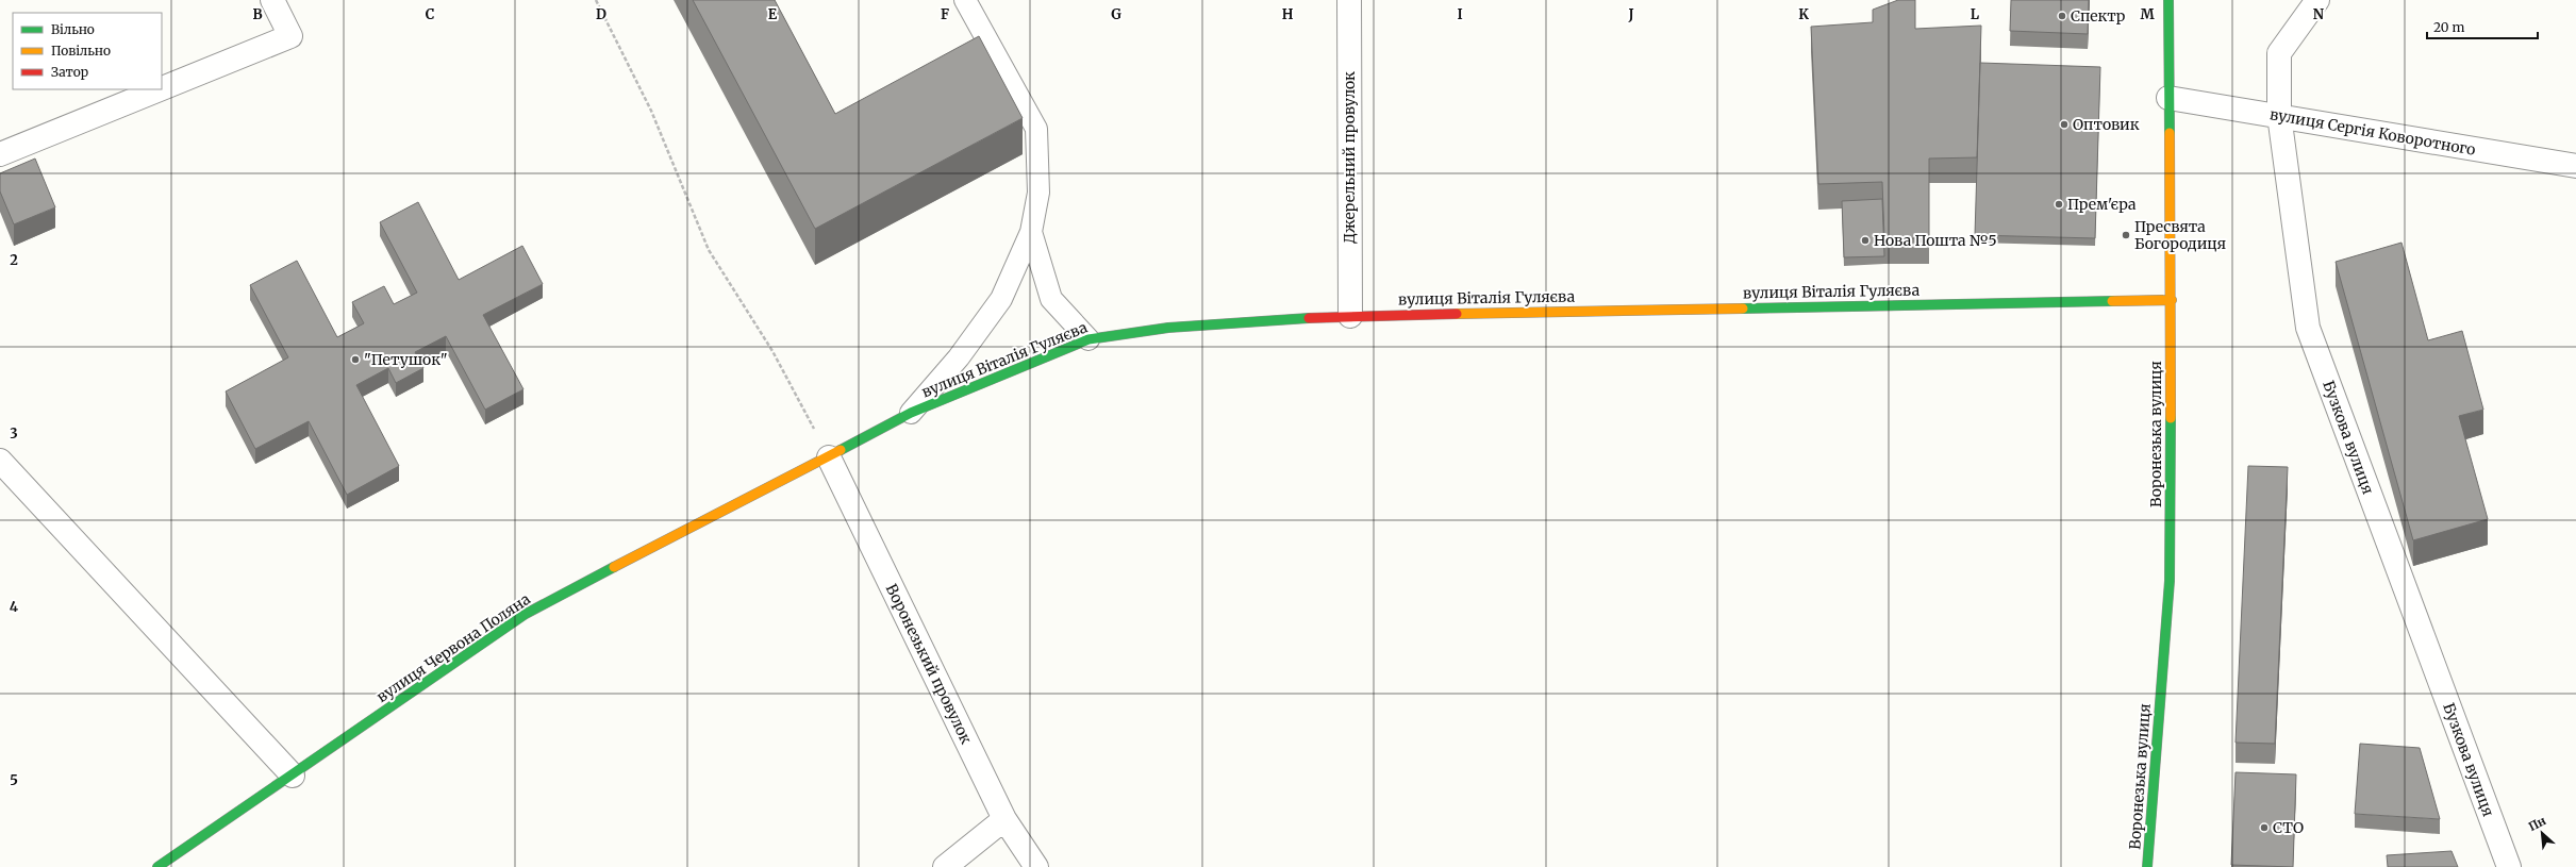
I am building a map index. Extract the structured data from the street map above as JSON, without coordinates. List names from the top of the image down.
{
  "streets": {
    "street": [
      "вулиця Сергія Коворотного",
      "Джерельний провулок",
      "вулиця Віталія Гуляєва",
      "Воронезька вулиця",
      "Бузкова вулиця",
      "вулиця Червона Поляна",
      "Воронезький провулок"
    ]
  },
  "crossings": [
    ["вулиця Сергія Коворотного", "Воронезька вулиця"],
    ["вулиця Сергія Коворотного", "Бузкова вулиця"],
    ["Джерельний провулок", "вулиця Віталія Гуляєва"],
    ["вулиця Віталія Гуляєва", "Воронезька вулиця"],
    ["вулиця Віталія Гуляєва", "вулиця Червона Поляна"],
    ["вулиця Віталія Гуляєва", "Воронезький провулок"],
    ["вулиця Червона Поляна", "Воронезький провулок"]
  ],
  "places": [
    "Спектр",
    "Оптовик",
    "Прем'єра",
    "Пресвята Богородиця",
    "Нова Пошта №5",
    "\"Петушок\"",
    "СТО"
  ],
  "legend": ["Вільно", "Повільно", "Затор"],
  "scale_bar": "20 m",
  "north": "top left",
  "grid": {
    "columns": [
      "B",
      "C",
      "D",
      "E",
      "F",
      "G",
      "H",
      "I",
      "J",
      "K",
      "L",
      "M",
      "N"
    ],
    "rows": [
      "2",
      "3",
      "4",
      "5"
    ]
  }
}
